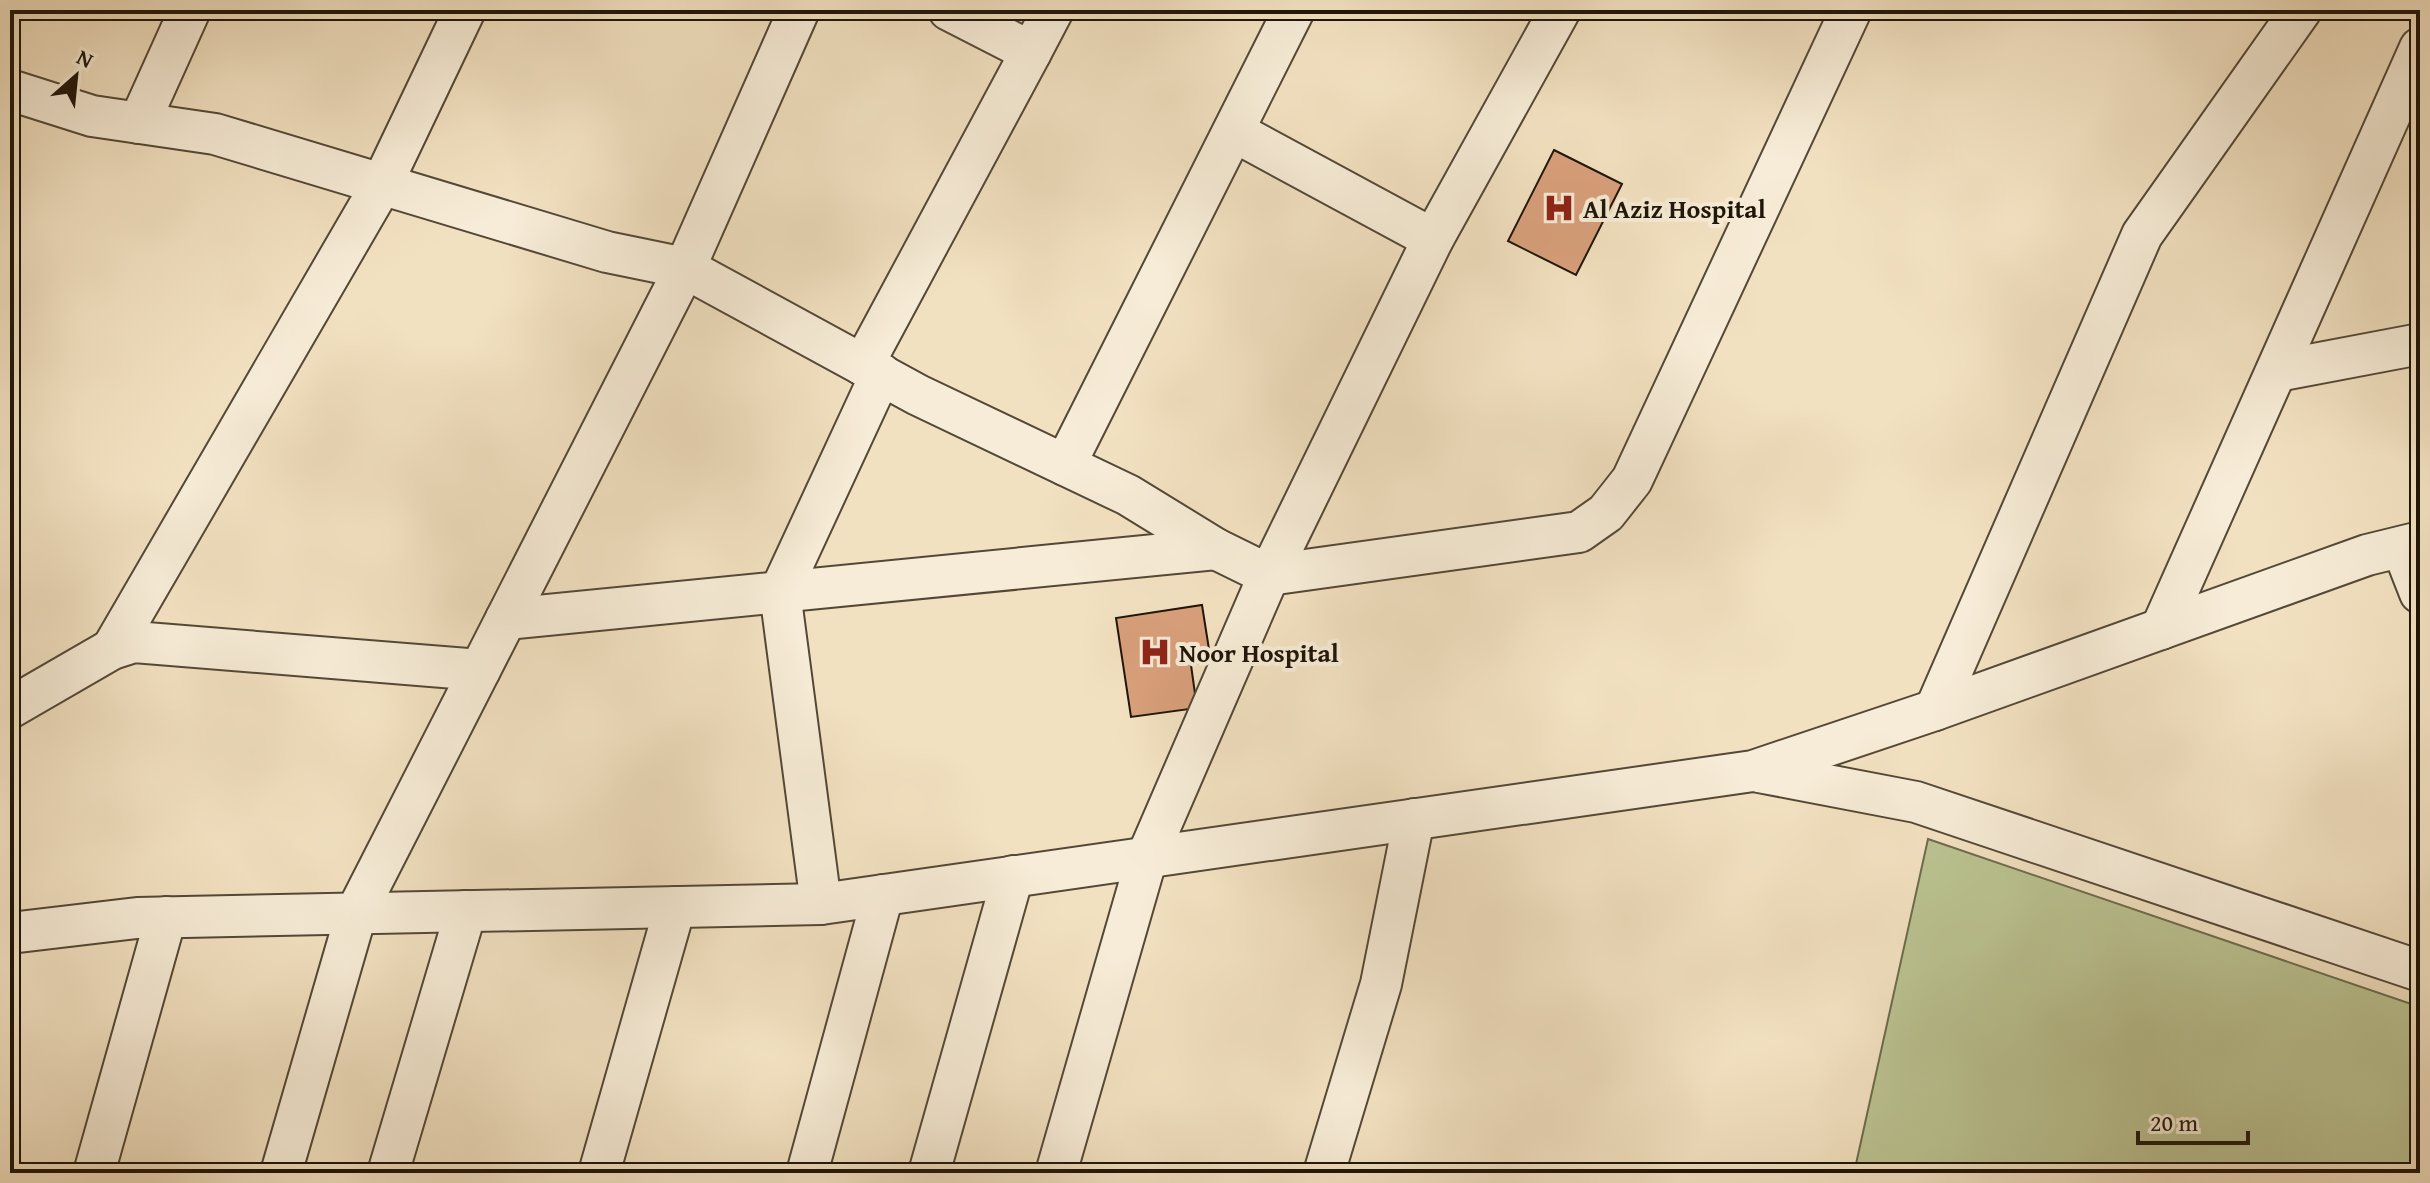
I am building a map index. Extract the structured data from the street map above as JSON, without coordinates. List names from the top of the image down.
{
  "places": {
    "hospital": ["Al Aziz Hospital", "Noor Hospital"]
  },
  "scale_bar": "20 m",
  "north": "top right"
}
